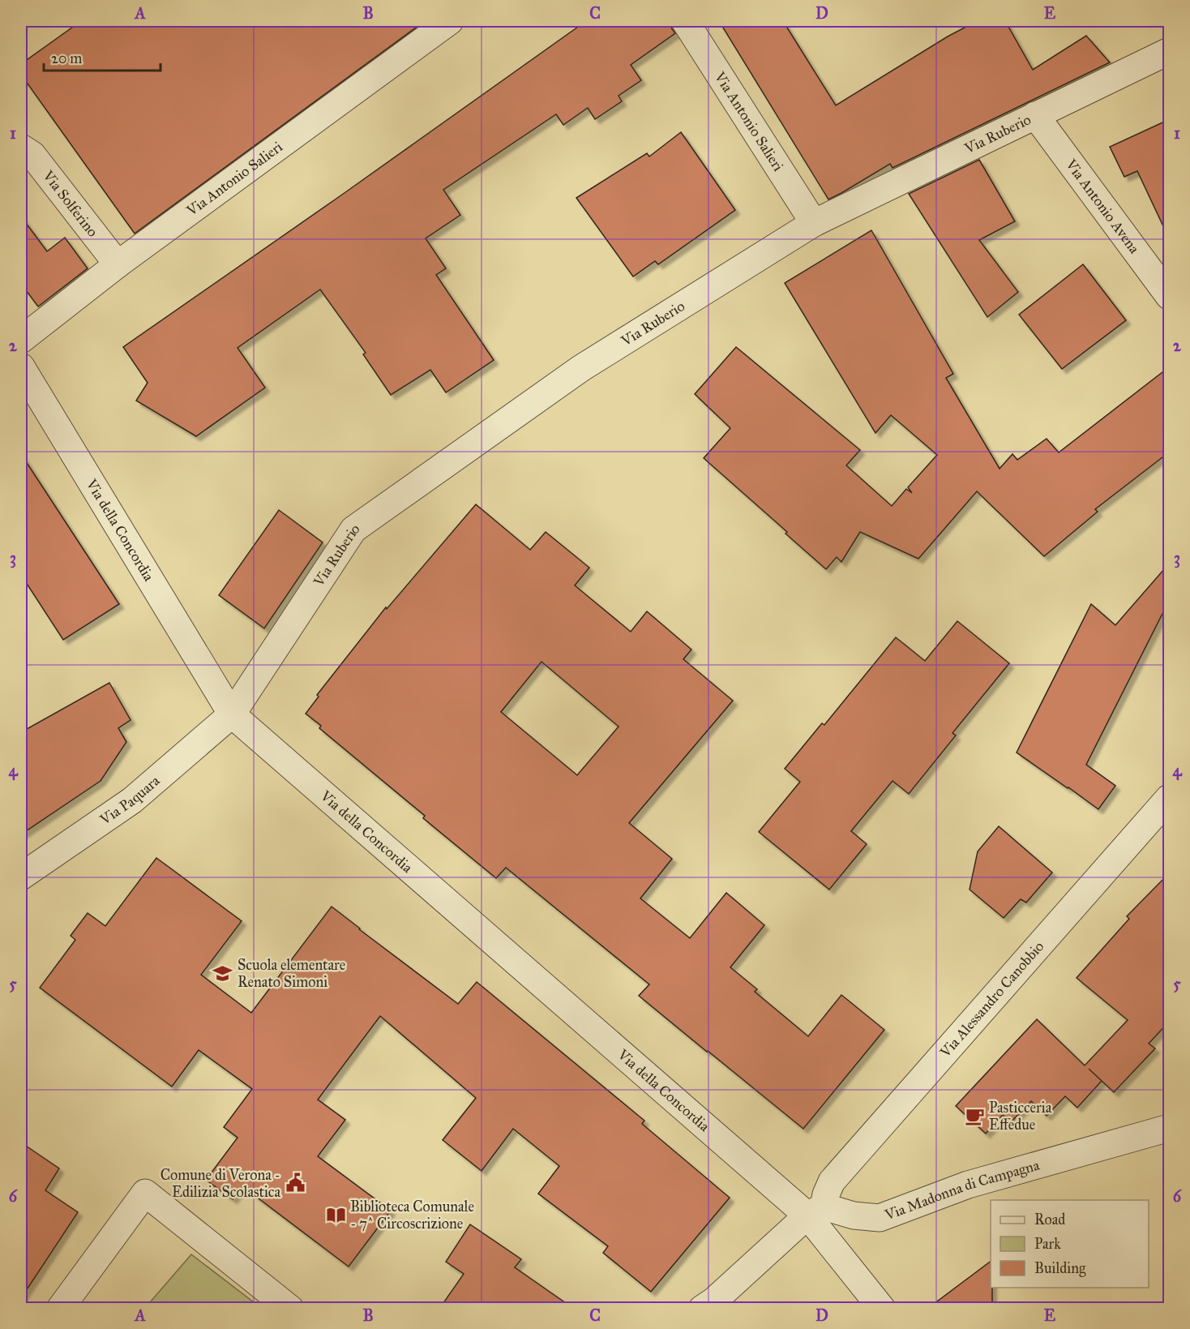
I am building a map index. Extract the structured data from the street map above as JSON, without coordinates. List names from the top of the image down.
{
  "streets": {
    "street": [
      "Via Antonio Salieri",
      "Via Ruberio",
      "Via Solferino",
      "Via Antonio Avena",
      "Via della Concordia",
      "Via Paquara",
      "Via Alessandro Canobbio",
      "Via Madonna di Campagna"
    ]
  },
  "crossings": [
    ["Via Antonio Salieri", "Via Ruberio"],
    ["Via Antonio Salieri", "Via Solferino"],
    ["Via Ruberio", "Via Antonio Avena"],
    ["Via Ruberio", "Via della Concordia"],
    ["Via Ruberio", "Via Paquara"],
    ["Via della Concordia", "Via Paquara"],
    ["Via della Concordia", "Via Alessandro Canobbio"],
    ["Via della Concordia", "Via Madonna di Campagna"],
    ["Via Alessandro Canobbio", "Via Madonna di Campagna"]
  ],
  "places": {
    "school or university": ["Scuola elementare Renato Simoni"],
    "cafe": ["Pasticceria Effedue"],
    "public building": ["Comune di Verona - Edilizia Scolastica"],
    "library": ["Biblioteca Comunale - 7^ Circoscrizione"]
  },
  "legend": ["Road", "Park", "Building"],
  "scale_bar": "20 m",
  "grid": {
    "columns": [
      "A",
      "B",
      "C",
      "D",
      "E"
    ],
    "rows": [
      "1",
      "2",
      "3",
      "4",
      "5",
      "6"
    ]
  }
}
